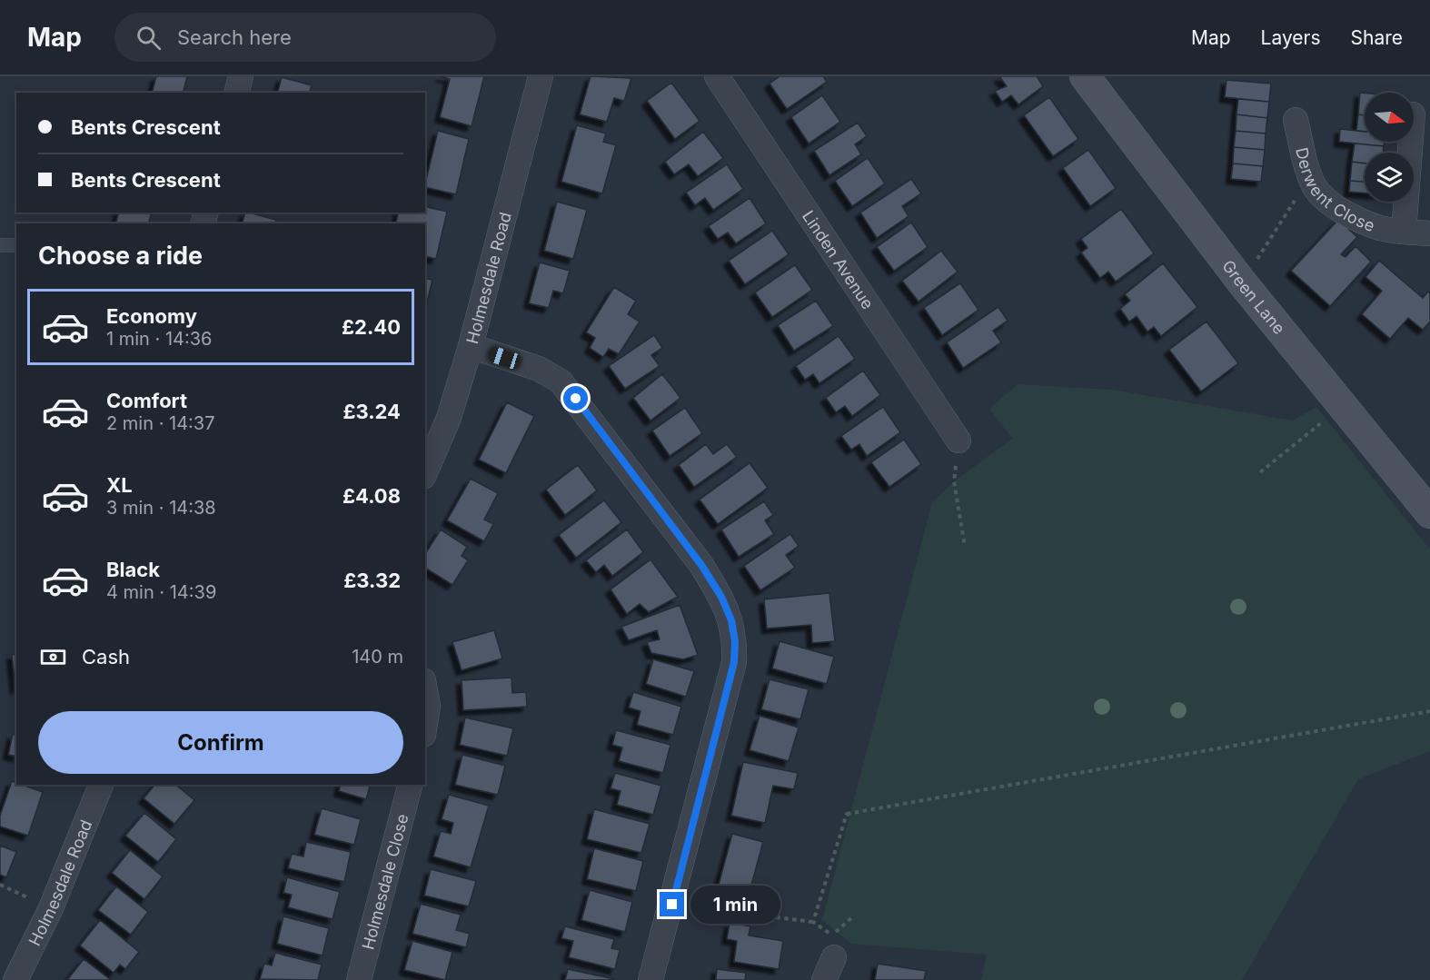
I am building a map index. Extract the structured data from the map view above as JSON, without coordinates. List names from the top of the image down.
{
  "streets": {
    "main road": ["Green Lane"],
    "street": [
      "Derwent Close",
      "Linden Avenue",
      "Holmesdale Road",
      "Holmesdale Close"
    ]
  },
  "north": "right",
  "page": {
    "header": "Map",
    "search": "Search here",
    "nav": ["Map", "Layers", "Share"],
    "banner": ["Bents Crescent", "Bents Crescent"],
    "heading": "Choose a ride",
    "list": [
      {
        "name": "Economy",
        "note": "1 min · 14:36",
        "value": "£2.40"
      },
      {
        "name": "Comfort",
        "note": "2 min · 14:37",
        "value": "£3.24"
      },
      {
        "name": "XL",
        "note": "3 min · 14:38",
        "value": "£4.08"
      },
      {
        "name": "Black",
        "note": "4 min · 14:39",
        "value": "£3.32"
      }
    ],
    "pay": ["Cash", "140 m"],
    "buttons": "Confirm",
    "bubble": "1 min"
  }
}
